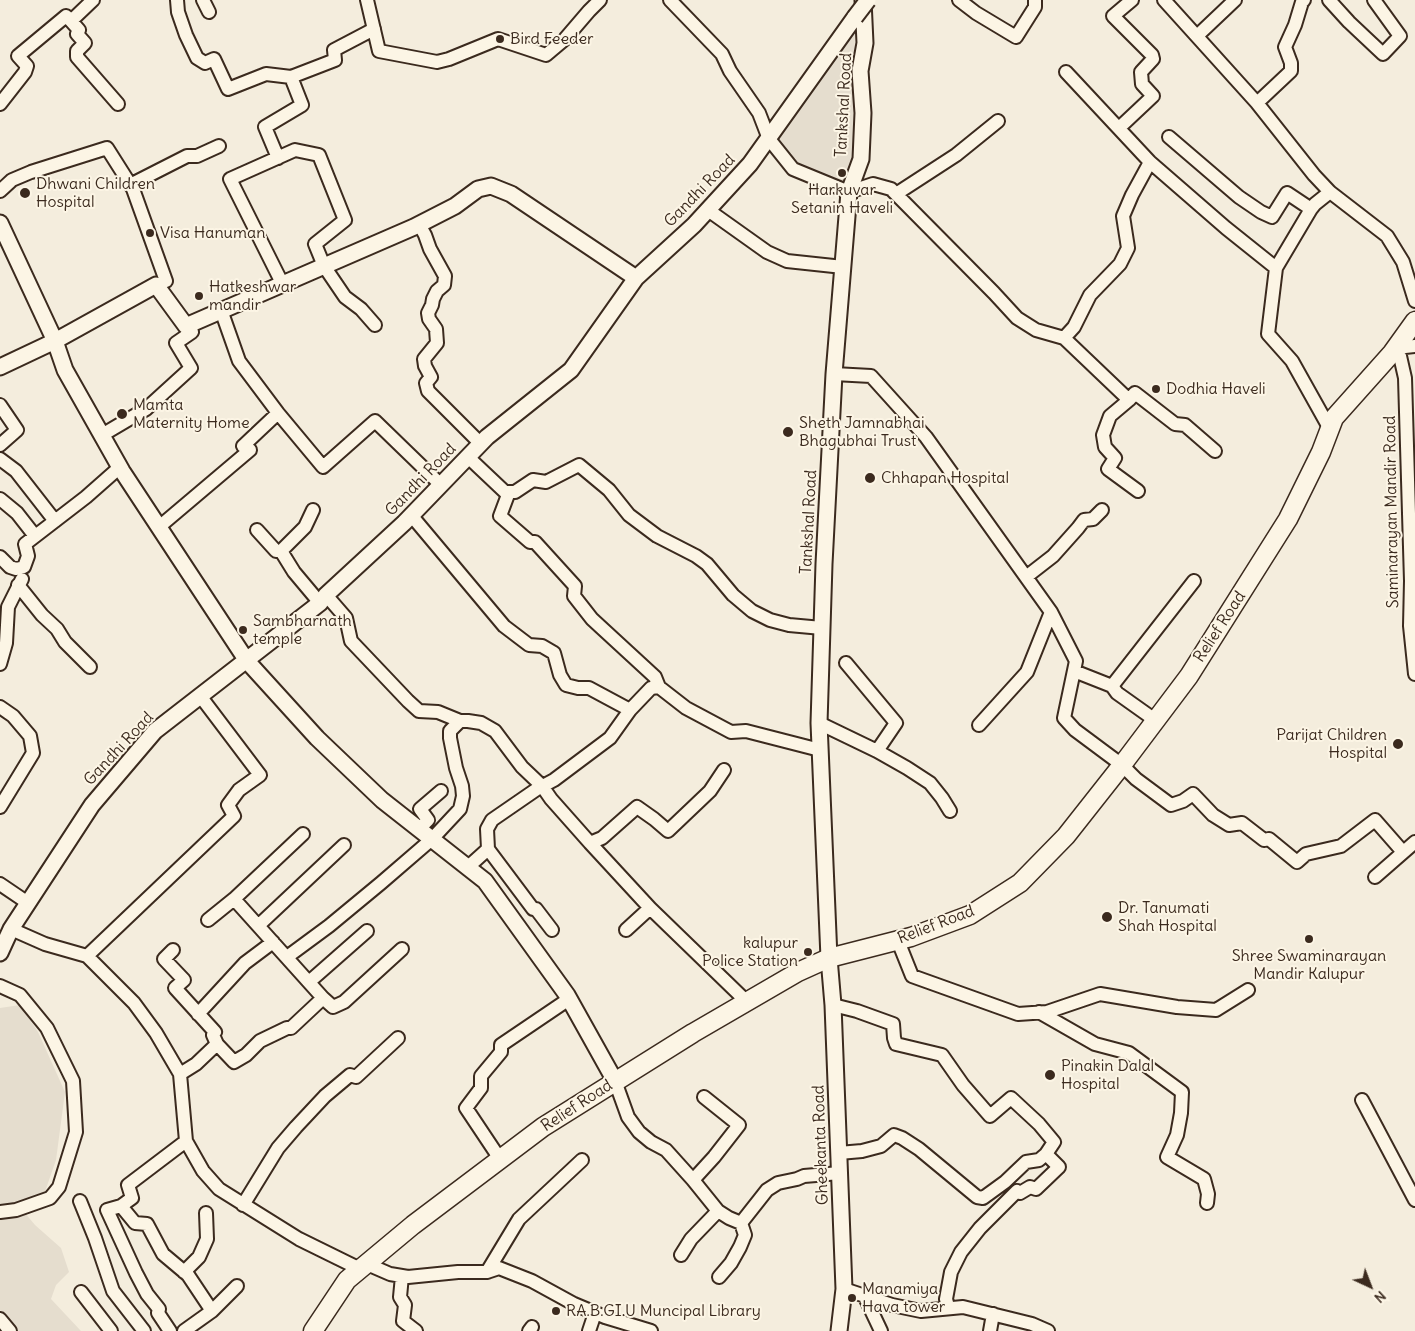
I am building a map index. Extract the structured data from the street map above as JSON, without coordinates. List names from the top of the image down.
{
  "streets": {
    "main road": ["Relief Road"],
    "street": [
      "Tankshal Road",
      "Gandhi Road",
      "Saminarayan Mandir Road",
      "Gheekanta Road"
    ]
  },
  "crossings": [
    ["Tankshal Road", "Relief Road"],
    ["Tankshal Road", "Gheekanta Road"],
    ["Saminarayan Mandir Road", "Relief Road"],
    ["Relief Road", "Gheekanta Road"]
  ],
  "places": [
    "Bird Feeder",
    "Harkuvar Setanin Haveli",
    "Dhwani Children Hospital",
    "Visa Hanuman",
    "Hatkeshwar mandir",
    "Dodhia Haveli",
    "Mamta Maternity Home",
    "Sheth Jamnabhai Bhagubhai Trust",
    "Chhapan Hospital",
    "Sambharnath temple",
    "Parijat Children Hospital",
    "Dr. Tanumati Shah Hospital",
    "Shree Swaminarayan Mandir Kalupur",
    "kalupur Police Station",
    "Pinakin Dalal Hospital",
    "Manamiya Hava tower",
    "RA.B.GI.U Muncipal Library"
  ],
  "north": "bottom right"
}
